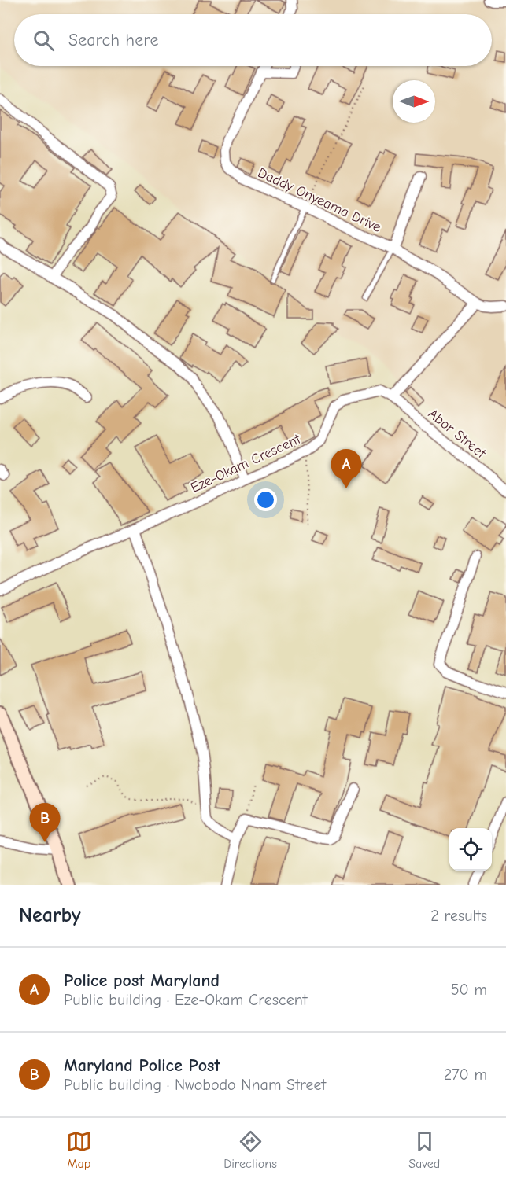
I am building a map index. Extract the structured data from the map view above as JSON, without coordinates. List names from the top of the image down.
{
  "streets": {
    "street": ["Daddy Onyeama Drive", "Abor Street", "Eze-Okam Crescent"]
  },
  "crossings": [
    ["Abor Street", "Eze-Okam Crescent"]
  ],
  "north": "right",
  "page": {
    "search": "Search here",
    "pins": ["A", "B"],
    "heading": ["Nearby", "2 results"],
    "list": [
      {
        "mark": "A",
        "name": "Police post Maryland",
        "note": "Public building · Eze-Okam Crescent",
        "value": "50 m"
      },
      {
        "mark": "B",
        "name": "Maryland Police Post",
        "note": "Public building · Nwobodo Nnam Street",
        "value": "270 m"
      }
    ],
    "nav": ["Map", "Directions", "Saved"]
  }
}
